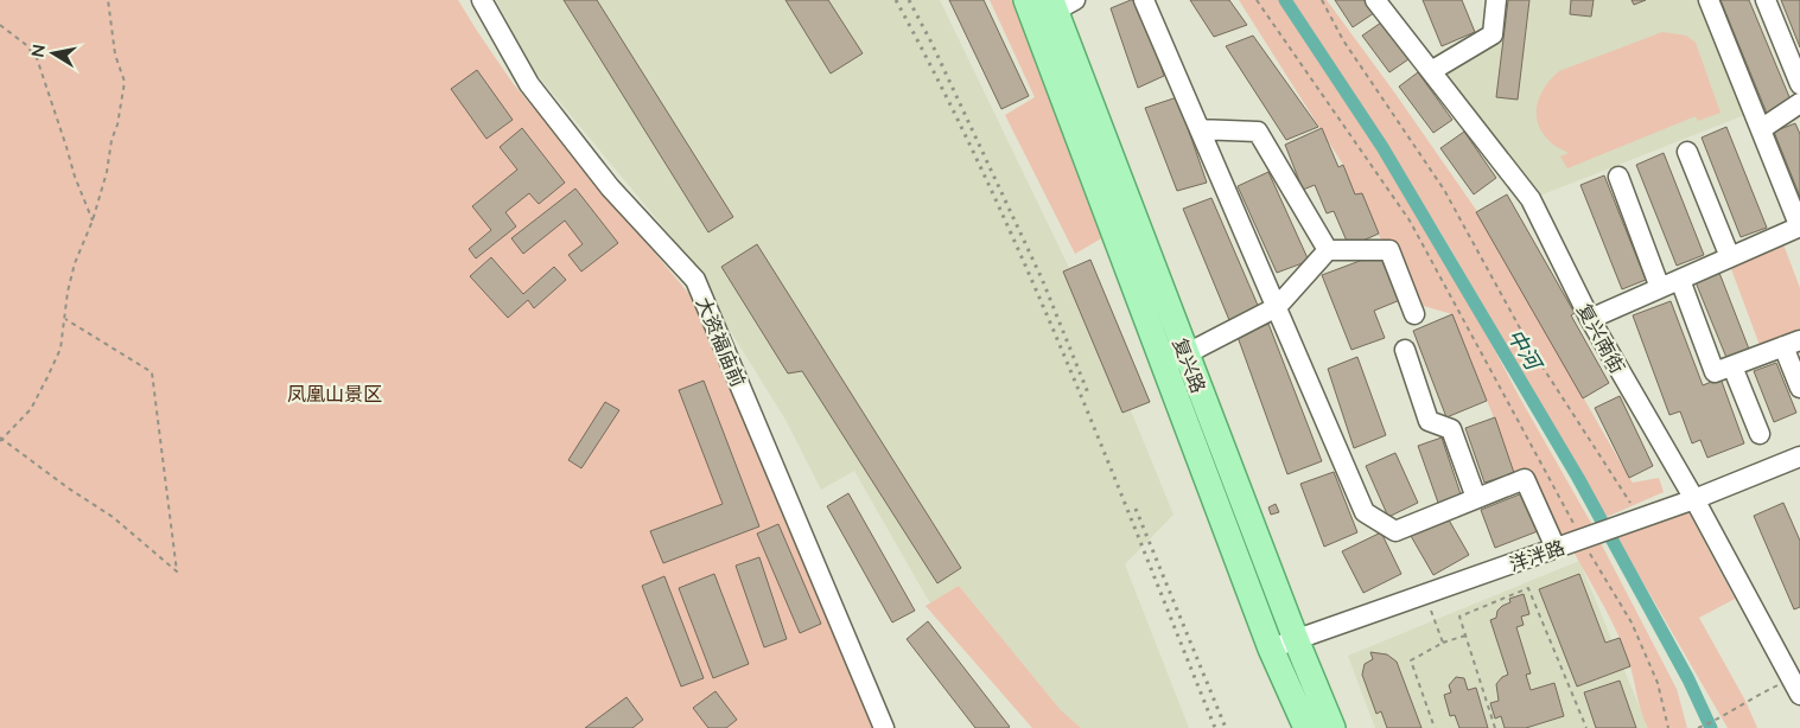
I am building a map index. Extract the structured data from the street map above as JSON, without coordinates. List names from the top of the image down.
{
  "streets": {
    "main road": ["复兴路"],
    "street": ["复兴南街", "大资福庙前", "洋泮路"]
  },
  "crossings": [
    ["复兴南街", "洋泮路"],
    ["复兴路", "洋泮路"]
  ],
  "water": ["中河"],
  "parks": ["凤凰山景区"],
  "north": "left"
}
